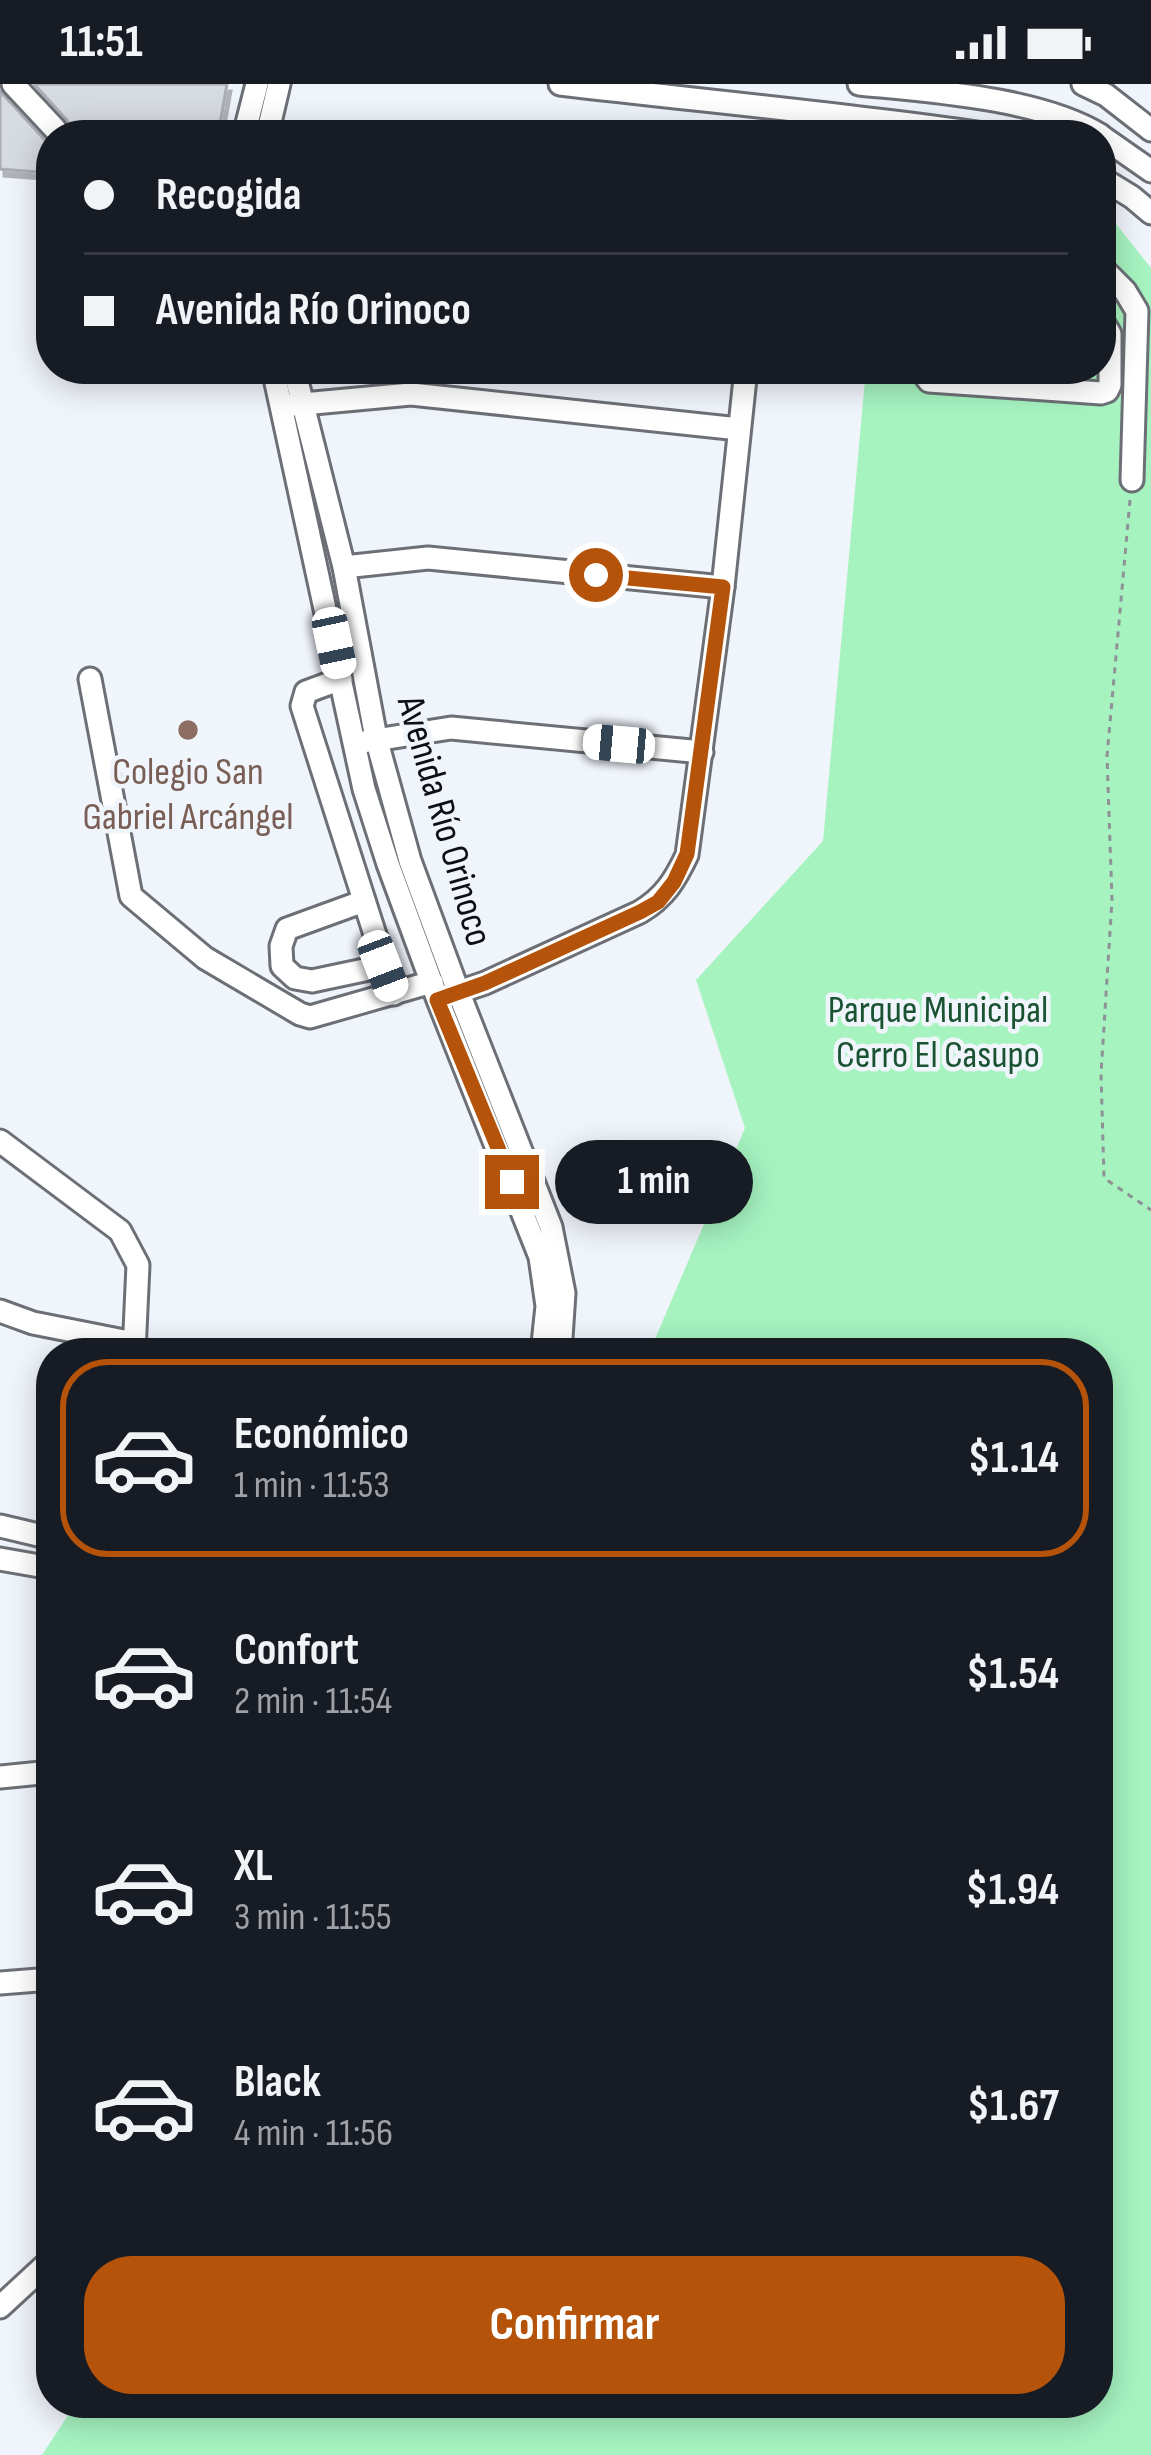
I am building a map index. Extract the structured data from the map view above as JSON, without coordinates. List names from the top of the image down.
{
  "streets": {
    "street": ["Avenida Río Orinoco"]
  },
  "parks": ["Parque Municipal Cerro El Casupo"],
  "places": ["Colegio San Gabriel Arcángel"],
  "page": {
    "status": "11:51",
    "banner": ["Recogida", "Avenida Río Orinoco"],
    "bubble": "1 min",
    "list": [
      {
        "name": "Económico",
        "note": "1 min · 11:53",
        "value": "$1.14"
      },
      {
        "name": "Confort",
        "note": "2 min · 11:54",
        "value": "$1.54"
      },
      {
        "name": "XL",
        "note": "3 min · 11:55",
        "value": "$1.94"
      },
      {
        "name": "Black",
        "note": "4 min · 11:56",
        "value": "$1.67"
      }
    ],
    "buttons": "Confirmar"
  }
}
